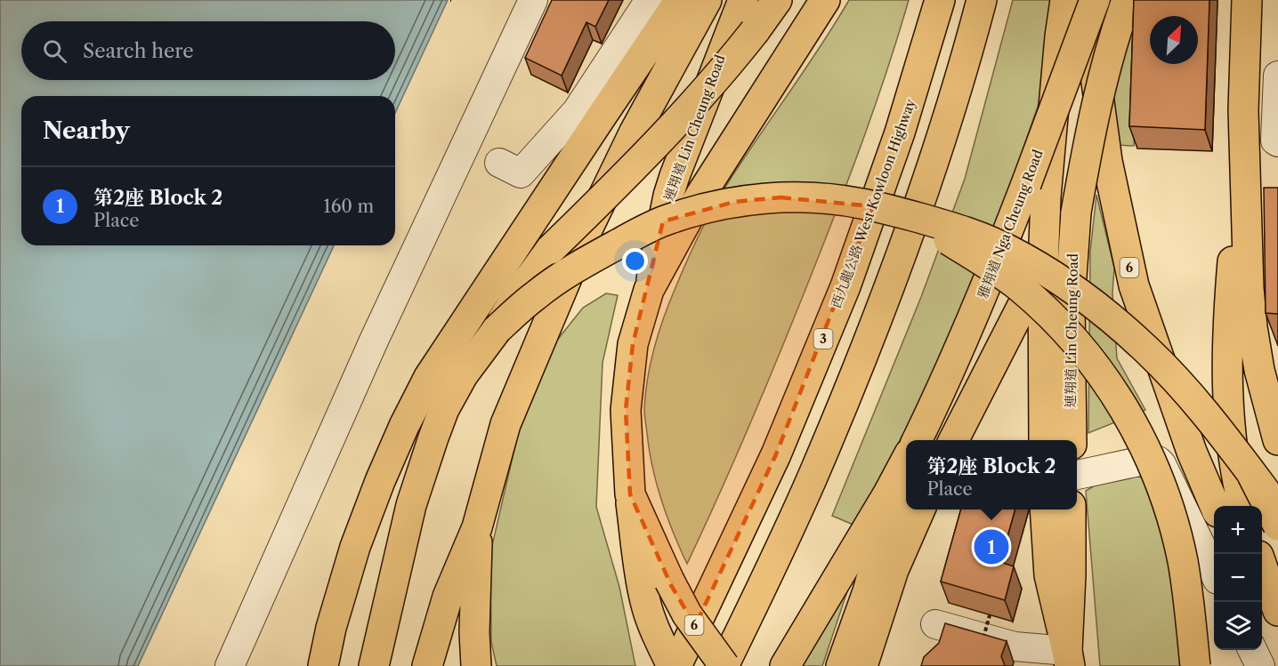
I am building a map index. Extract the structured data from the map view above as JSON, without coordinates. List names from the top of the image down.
{
  "streets": {
    "main road": [
      "連翔道 Lin Cheung Road",
      "西九龍公路 West Kowloon Highway",
      "雅翔道 Nga Cheung Road",
      "6",
      "3"
    ]
  },
  "crossings": [
    ["連翔道 Lin Cheung Road", "西九龍公路 West Kowloon Highway"],
    ["連翔道 Lin Cheung Road", "6"]
  ],
  "north": "top right",
  "page": {
    "search": "Search here",
    "heading": "Nearby",
    "list": [
      {
        "mark": "1",
        "name": "第2座 Block 2",
        "note": "Place",
        "value": "160 m"
      }
    ],
    "popup": ["第2座 Block 2", "Place"],
    "map_buttons": ["+", "−"],
    "pins": "1"
  }
}
